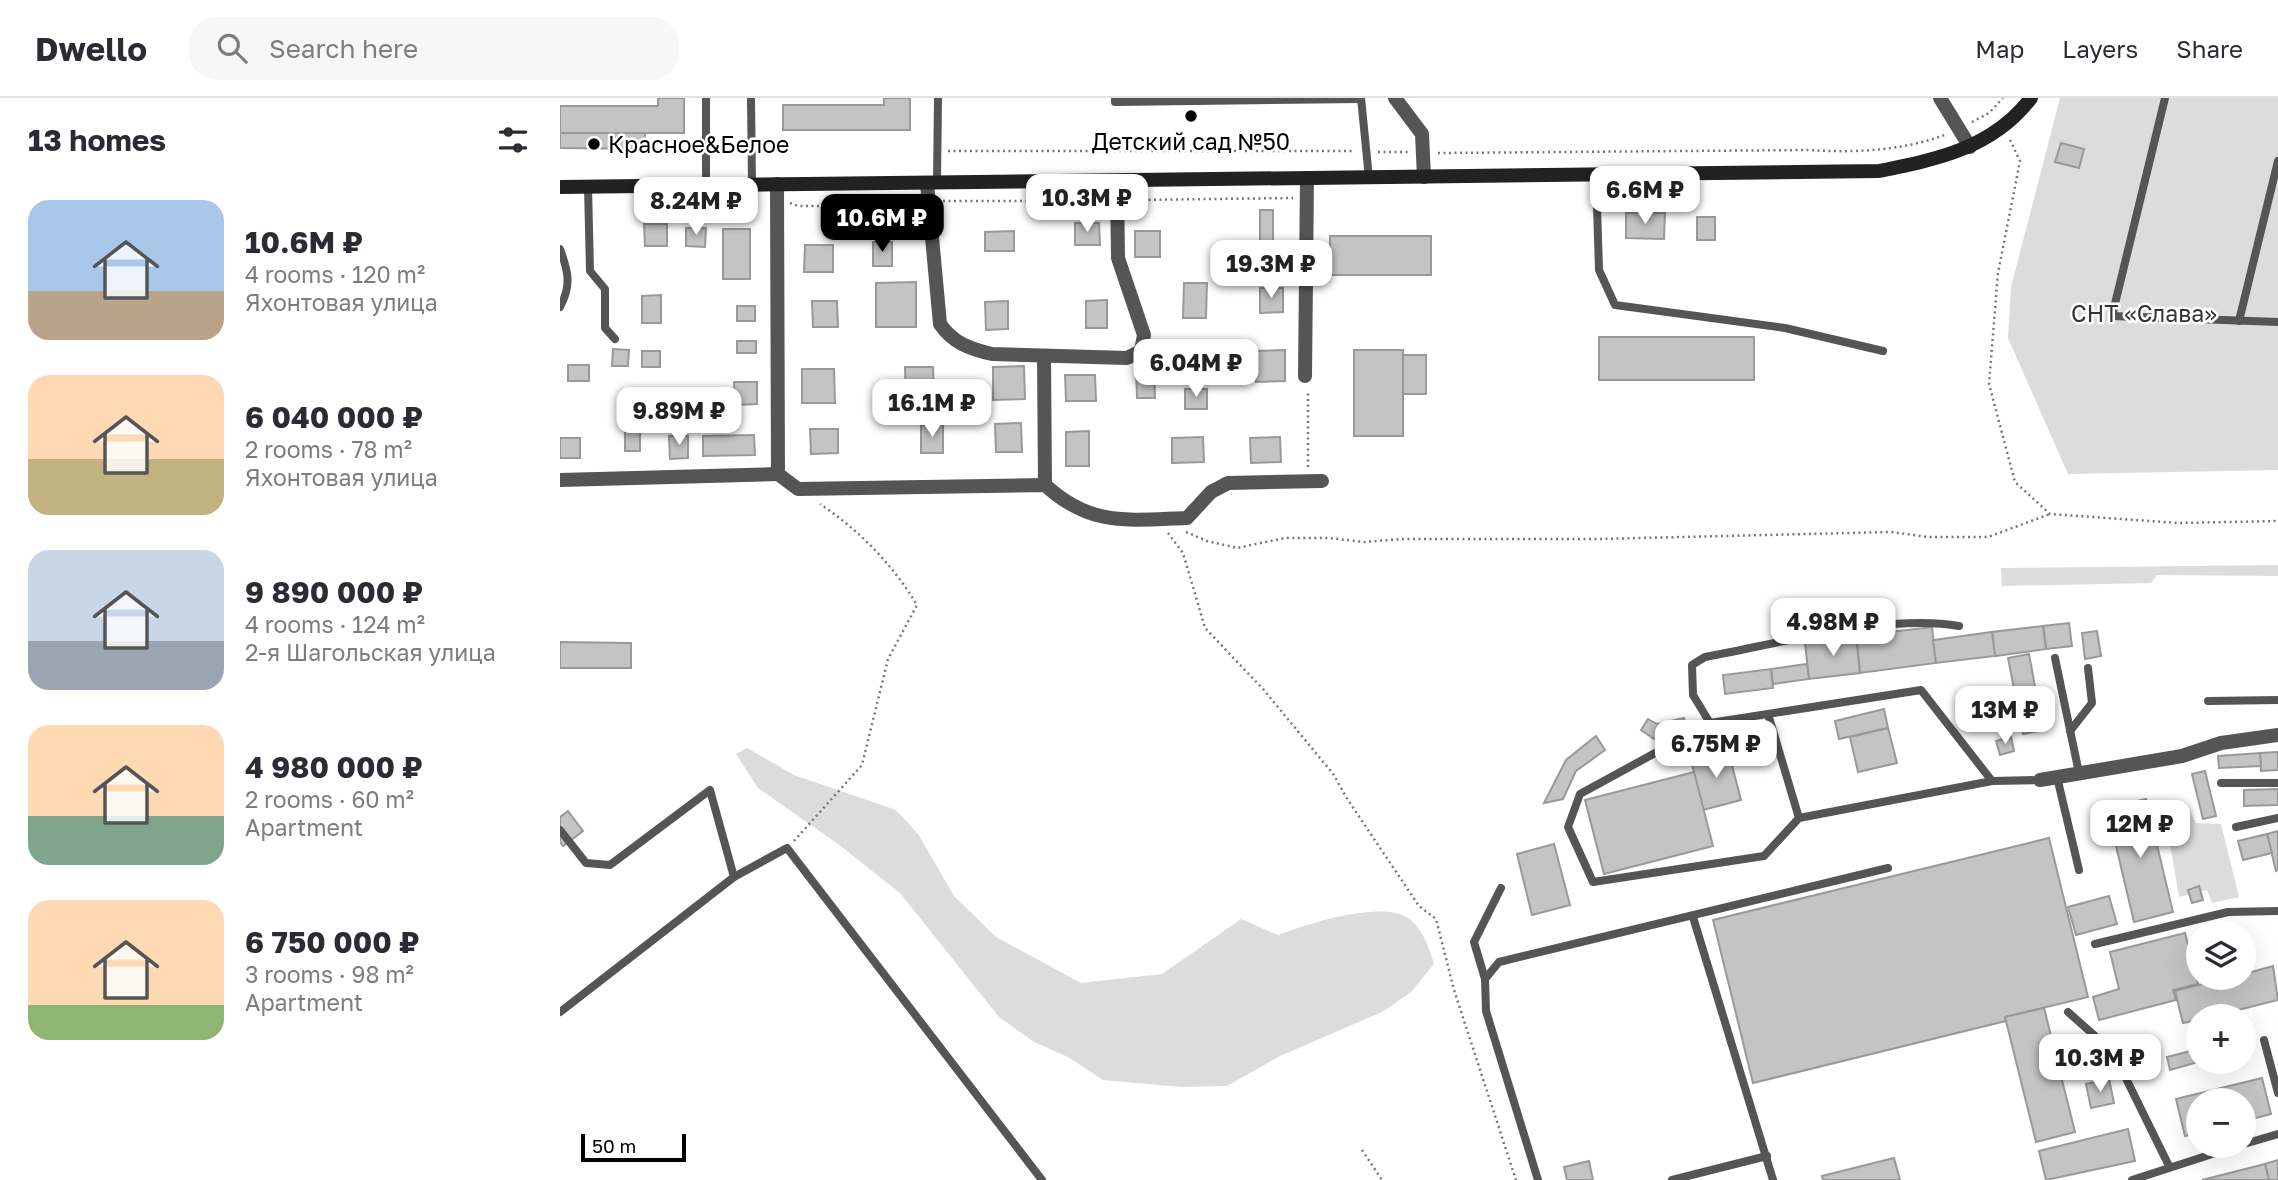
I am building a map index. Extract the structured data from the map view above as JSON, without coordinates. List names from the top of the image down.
{
  "parks": ["СНТ «Слава»"],
  "places": ["Детский сад №50", "Красное&Белое"],
  "scale_bar": "50 m",
  "page": {
    "header": "Dwello",
    "search": "Search here",
    "nav": ["Map", "Layers", "Share"],
    "heading": "13 homes",
    "price": [
      "6.6M ₽",
      "10.3M ₽",
      "8.24M ₽",
      "10.6M ₽",
      "19.3M ₽",
      "6.04M ₽",
      "16.1M ₽",
      "9.89M ₽",
      "4.98M ₽",
      "13M ₽",
      "6.75M ₽",
      "12M ₽",
      "10.3M ₽"
    ],
    "list": [
      {
        "name": "10.6M ₽",
        "note": "4 rooms · 120 m² · Яхонтовая улица"
      },
      {
        "name": "6 040 000 ₽",
        "note": "2 rooms · 78 m² · Яхонтовая улица"
      },
      {
        "name": "9 890 000 ₽",
        "note": "4 rooms · 124 m² · 2-я Шагольская улица"
      },
      {
        "name": "4 980 000 ₽",
        "note": "2 rooms · 60 m² · Apartment"
      },
      {
        "name": "6 750 000 ₽",
        "note": "3 rooms · 98 m² · Apartment"
      }
    ],
    "map_buttons": ["+", "−"],
    "scale": "50 m"
  }
}
